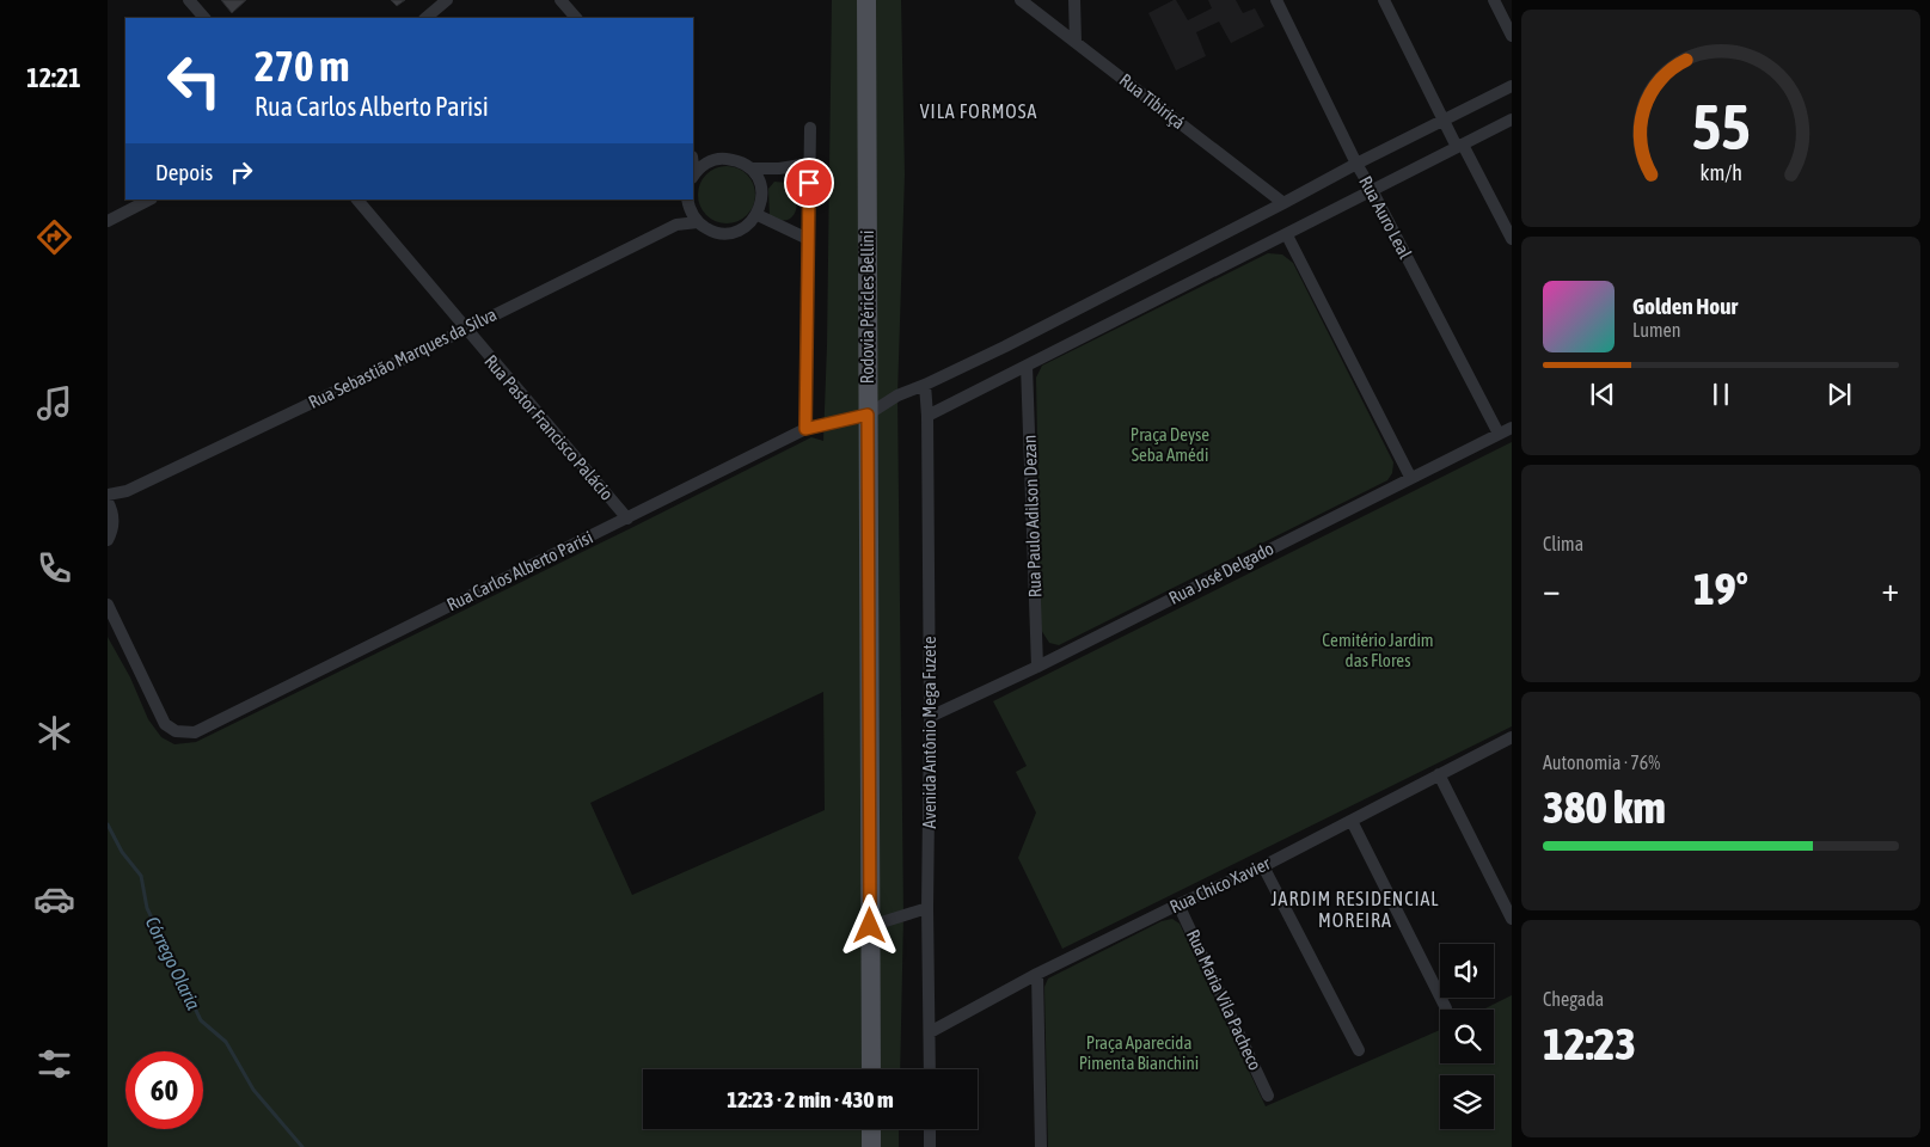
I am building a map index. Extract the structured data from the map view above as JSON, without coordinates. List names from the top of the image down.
{
  "streets": {
    "main road": ["Rodovia Péricles Bellini"],
    "street": [
      "Rua Tibiriçá",
      "Rua Auro Leal",
      "Rua Sebastião Marques da Silva",
      "Rua Pastor Francisco Palácio",
      "Rua Paulo Adilson Dezan",
      "Rua Carlos Alberto Parisi",
      "Rua José Delgado",
      "Avenida Antônio Mega Fuzete",
      "Rua Chico Xavier",
      "Rua Maria Vila Pacheco"
    ]
  },
  "crossings": [
    ["Rua Auro Leal", "Rua José Delgado"],
    ["Rodovia Péricles Bellini", "Rua Carlos Alberto Parisi"],
    ["Rua Sebastião Marques da Silva", "Rua Pastor Francisco Palácio"],
    ["Rua Pastor Francisco Palácio", "Rua Carlos Alberto Parisi"],
    ["Rua Paulo Adilson Dezan", "Rua José Delgado"],
    ["Rua José Delgado", "Avenida Antônio Mega Fuzete"],
    ["Avenida Antônio Mega Fuzete", "Rua Chico Xavier"],
    ["Rua Chico Xavier", "Rua Maria Vila Pacheco"]
  ],
  "districts": ["VILA FORMOSA", "JARDIM RESIDENCIAL MOREIRA"],
  "water": ["Córrego Olaria"],
  "parks": ["Praça Deyse Seba Amédi", "Cemitério Jardim das Flores", "Praça Aparecida Pimenta Bianchini"],
  "page": {
    "tabs": "12:21",
    "turn": ["270 m", "Rua Carlos Alberto Parisi"],
    "then": "Depois",
    "song": ["Golden Hour", "Lumen"],
    "tile": [
      "Clima",
      ["Autonomia · 76%", "380 km"],
      ["Chegada", "12:23"]
    ],
    "heat": ["−", "19°", "+"],
    "limit": "60",
    "trip": "12:23 · 2 min · 430 m",
    "gauge": ["55", "km/h"]
  }
}
